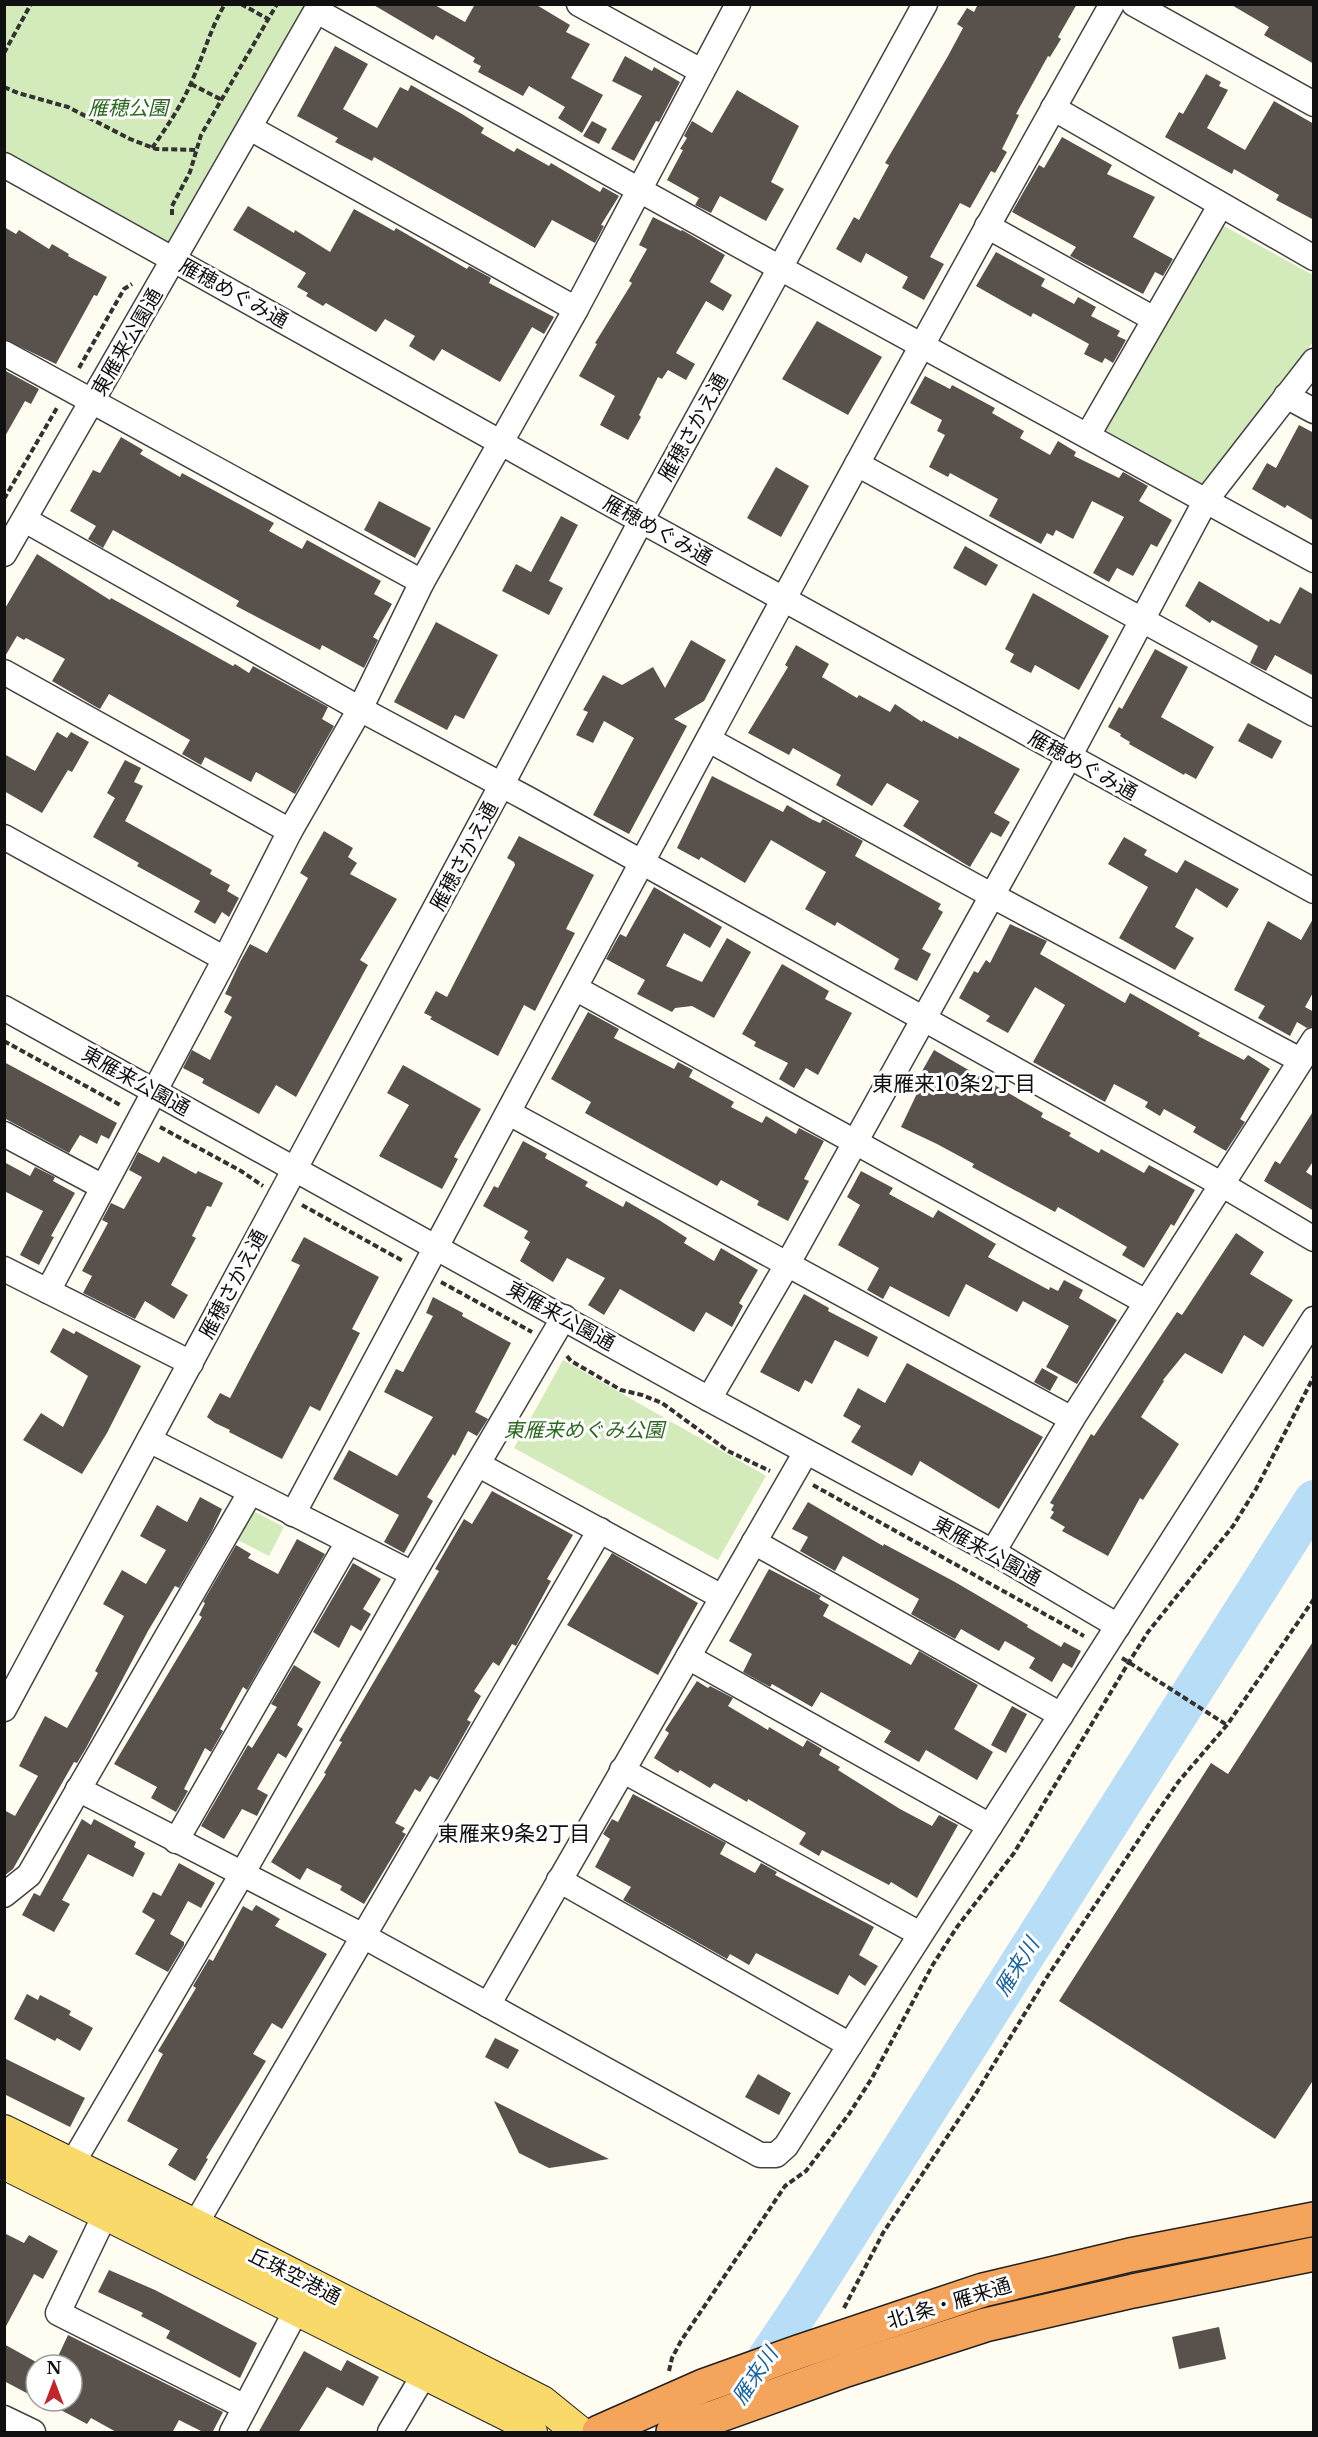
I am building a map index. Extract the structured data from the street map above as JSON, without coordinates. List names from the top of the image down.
{
  "streets": {
    "highway": ["北1条・雁来通"],
    "main road": ["丘珠空港通"],
    "street": ["雁穂めぐみ通", "東雁来公園通", "雁穂さかえ通"]
  },
  "crossings": [
    ["雁穂めぐみ通", "東雁来公園通"],
    ["雁穂めぐみ通", "雁穂さかえ通"],
    ["東雁来公園通", "雁穂さかえ通"]
  ],
  "districts": ["東雁来10条2丁目", "東雁来9条2丁目"],
  "water": ["雁来川"],
  "parks": ["雁穂公園", "東雁来めぐみ公園"],
  "north": "top"
}
